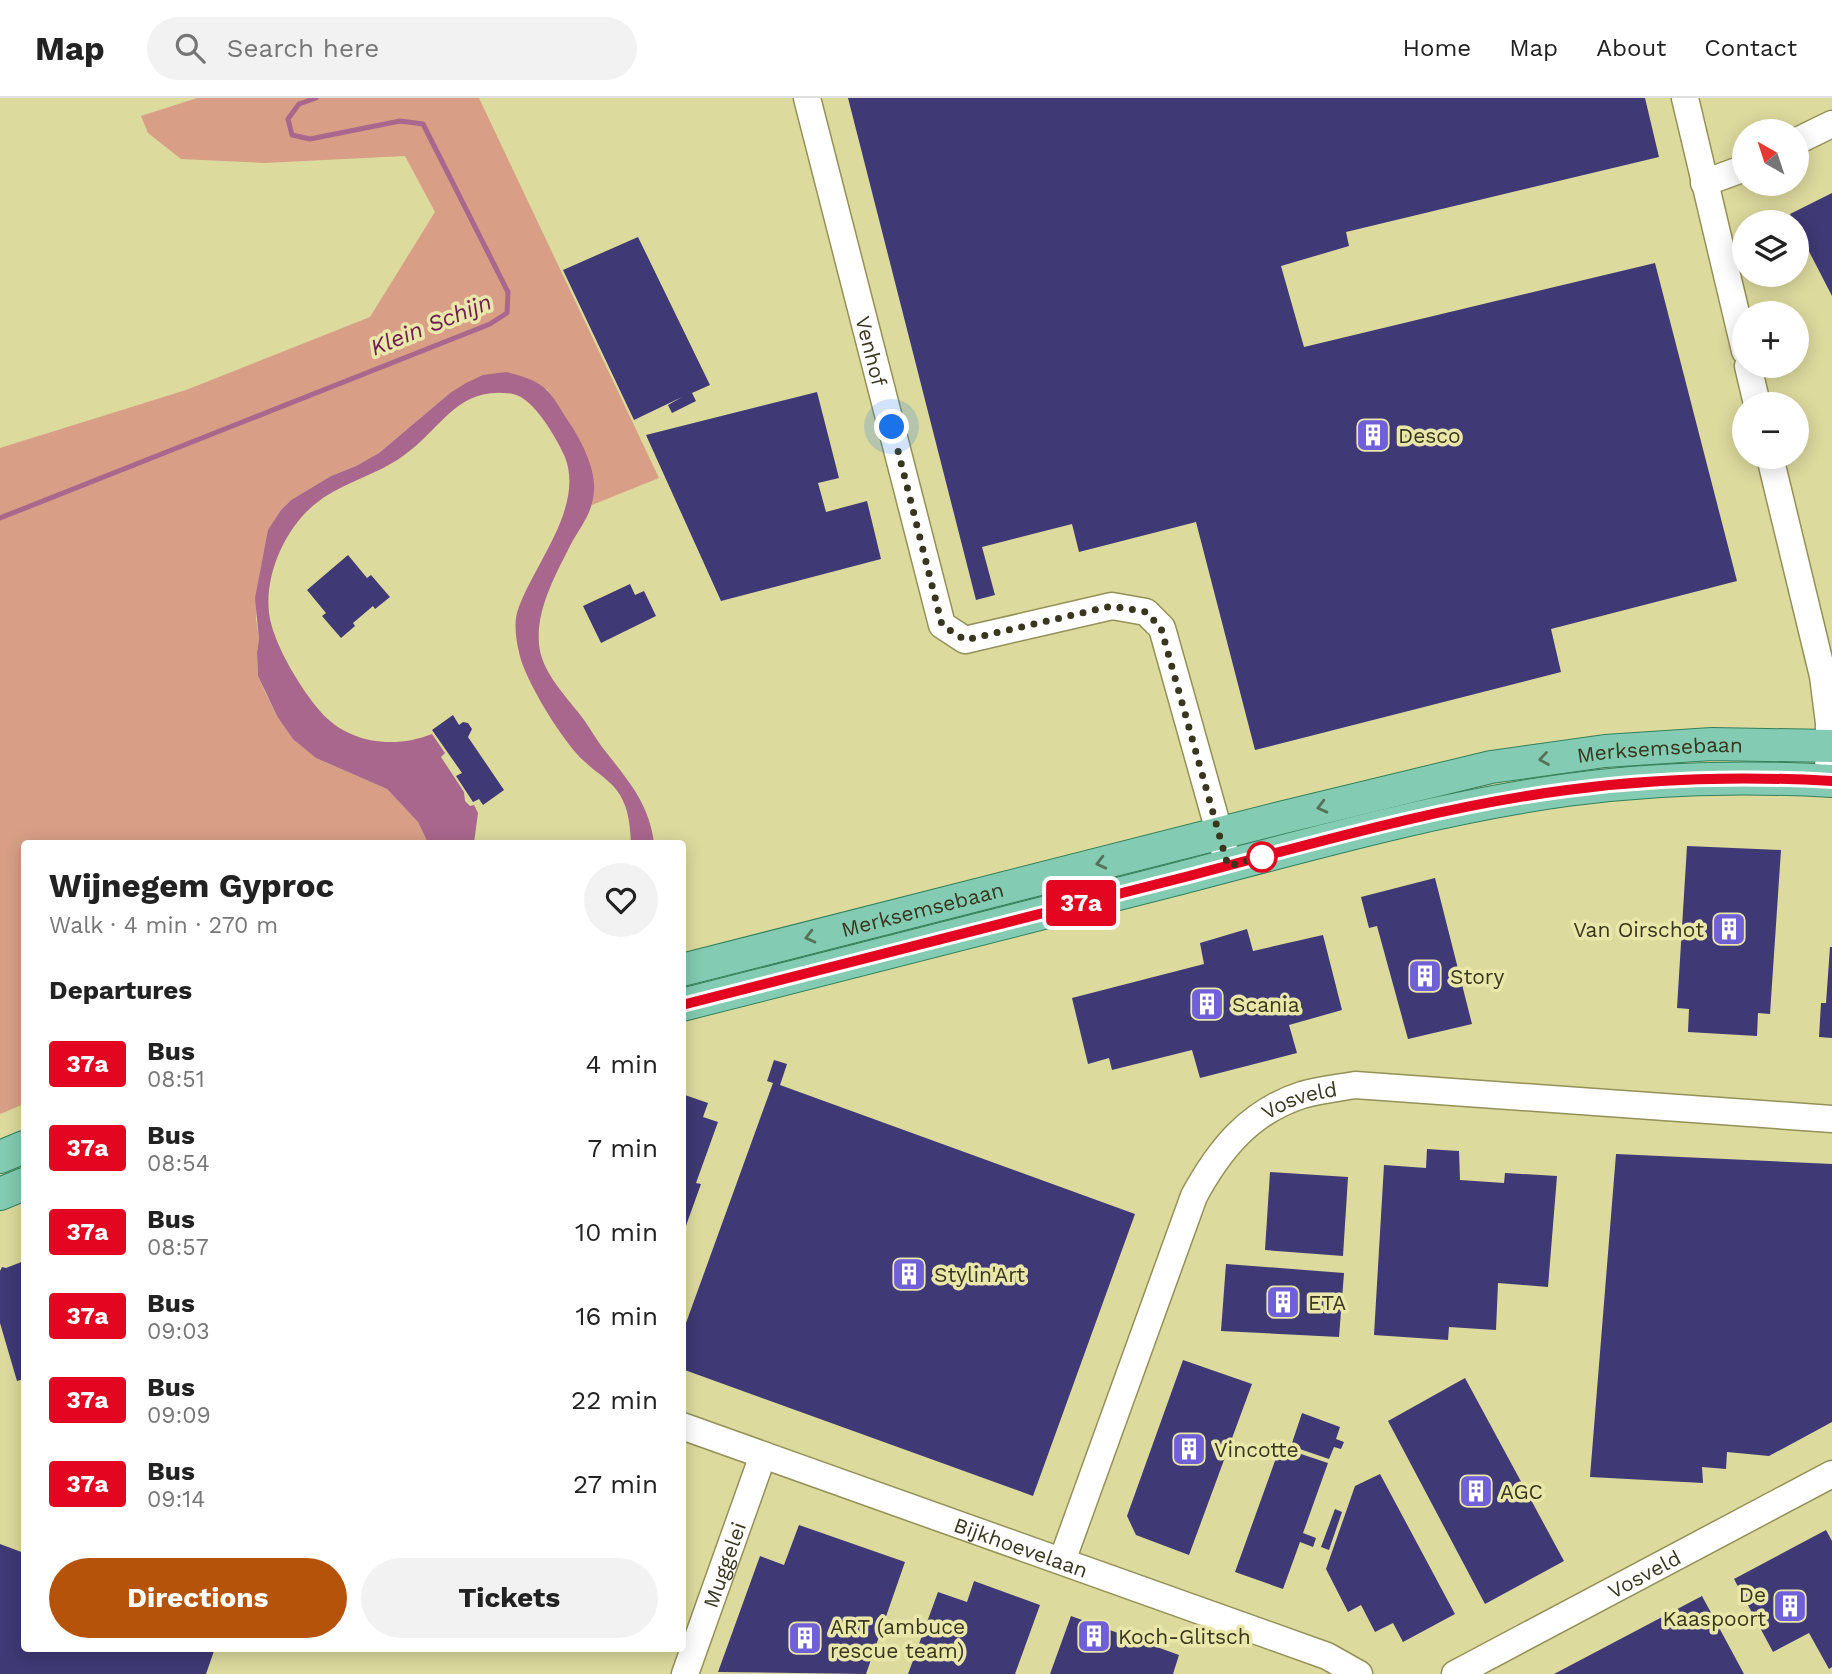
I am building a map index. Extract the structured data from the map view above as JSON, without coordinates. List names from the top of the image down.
{
  "streets": {
    "main road": ["Merksemsebaan"],
    "street": [
      "Venhof",
      "Vosveld",
      "Bijkhoevelaan",
      "Muggelei"
    ]
  },
  "crossings": [
    ["Venhof", "Merksemsebaan"],
    ["Vosveld", "Bijkhoevelaan"],
    ["Bijkhoevelaan", "Muggelei"]
  ],
  "water": ["Klein Schijn"],
  "places": {
    "building": [
      "Desco",
      "Van Oirschot",
      "Story",
      "Scania",
      "Stylin'Art",
      "ETA",
      "Vincotte",
      "AGC",
      "De Kaaspoort",
      "Koch-Glitsch",
      "ART (ambuce rescue team)"
    ]
  },
  "lines": ["bus line 37a"],
  "north": "top left",
  "page": {
    "header": "Map",
    "search": "Search here",
    "nav": [
      "Home",
      "Map",
      "About",
      "Contact"
    ],
    "on_map": "37a",
    "map_buttons": ["+", "−"],
    "heading": [
      ["Wijnegem Gyproc", "Walk · 4 min · 270 m"],
      "Departures"
    ],
    "list": [
      {
        "mark": "37a",
        "name": "Bus",
        "note": "08:51",
        "value": "4 min"
      },
      {
        "mark": "37a",
        "name": "Bus",
        "note": "08:54",
        "value": "7 min"
      },
      {
        "mark": "37a",
        "name": "Bus",
        "note": "08:57",
        "value": "10 min"
      },
      {
        "mark": "37a",
        "name": "Bus",
        "note": "09:03",
        "value": "16 min"
      },
      {
        "mark": "37a",
        "name": "Bus",
        "note": "09:09",
        "value": "22 min"
      },
      {
        "mark": "37a",
        "name": "Bus",
        "note": "09:14",
        "value": "27 min"
      }
    ],
    "buttons": ["Directions", "Tickets"]
  }
}
